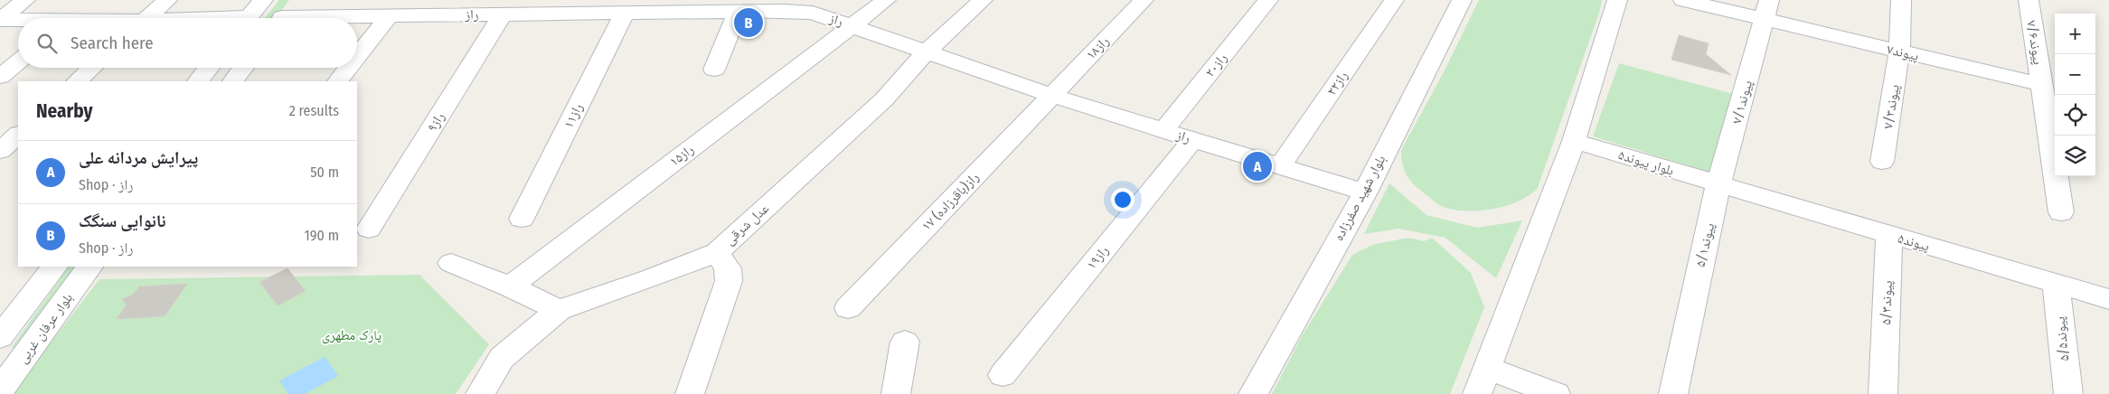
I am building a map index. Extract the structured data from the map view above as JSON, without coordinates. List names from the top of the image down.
{
  "streets": {
    "street": [
      "راز",
      "پیوند۷/۶",
      "راز۱۸",
      "پیوند۷",
      "راز۲۰",
      "راز۲۲",
      "پیوند۷/۱",
      "پیوند۷/۳",
      "راز۱۱",
      "راز۹",
      "راز۱۵",
      "بلوار پیوند۵",
      "بلوار شهید صفرزاده",
      "۱۷ راز(باقرزاده)",
      "عدل شرقی",
      "پیوند۵",
      "پیوند۵/۱",
      "راز۱۹",
      "پیوند۵/۳",
      "بلوار عرفان غربی",
      "پیوند۵/۵"
    ]
  },
  "crossings": [
    ["راز", "راز۱۸"],
    ["راز", "راز۲۰"],
    ["راز", "راز۲۲"],
    ["راز", "راز۱۱"],
    ["راز", "راز۹"],
    ["راز", "راز۱۵"],
    ["راز", "بلوار شهید صفرزاده"],
    ["راز", "۱۷ راز(باقرزاده)"],
    ["راز", "عدل شرقی"],
    ["راز", "راز۱۹"],
    ["پیوند۷/۶", "پیوند۷"],
    ["راز۱۸", "۱۷ راز(باقرزاده)"],
    ["پیوند۷", "پیوند۷/۱"],
    ["پیوند۷", "پیوند۷/۳"],
    ["پیوند۷/۱", "بلوار پیوند۵"],
    ["پیوند۷/۱", "پیوند۵"],
    ["پیوند۷/۱", "پیوند۵/۱"],
    ["بلوار پیوند۵", "پیوند۵"],
    ["بلوار پیوند۵", "پیوند۵/۱"],
    ["پیوند۵", "پیوند۵/۱"],
    ["پیوند۵", "پیوند۵/۳"],
    ["پیوند۵", "پیوند۵/۵"]
  ],
  "parks": ["پارک مطهری"],
  "page": {
    "pins": ["B", "A"],
    "map_buttons": ["+", "−"],
    "search": "Search here",
    "heading": ["Nearby", "2 results"],
    "list": [
      {
        "mark": "A",
        "name": "پیرایش مردانه علی",
        "note": "Shop · راز",
        "value": "50 m"
      },
      {
        "mark": "B",
        "name": "نانوایی سنگک",
        "note": "Shop · راز",
        "value": "190 m"
      }
    ]
  }
}
